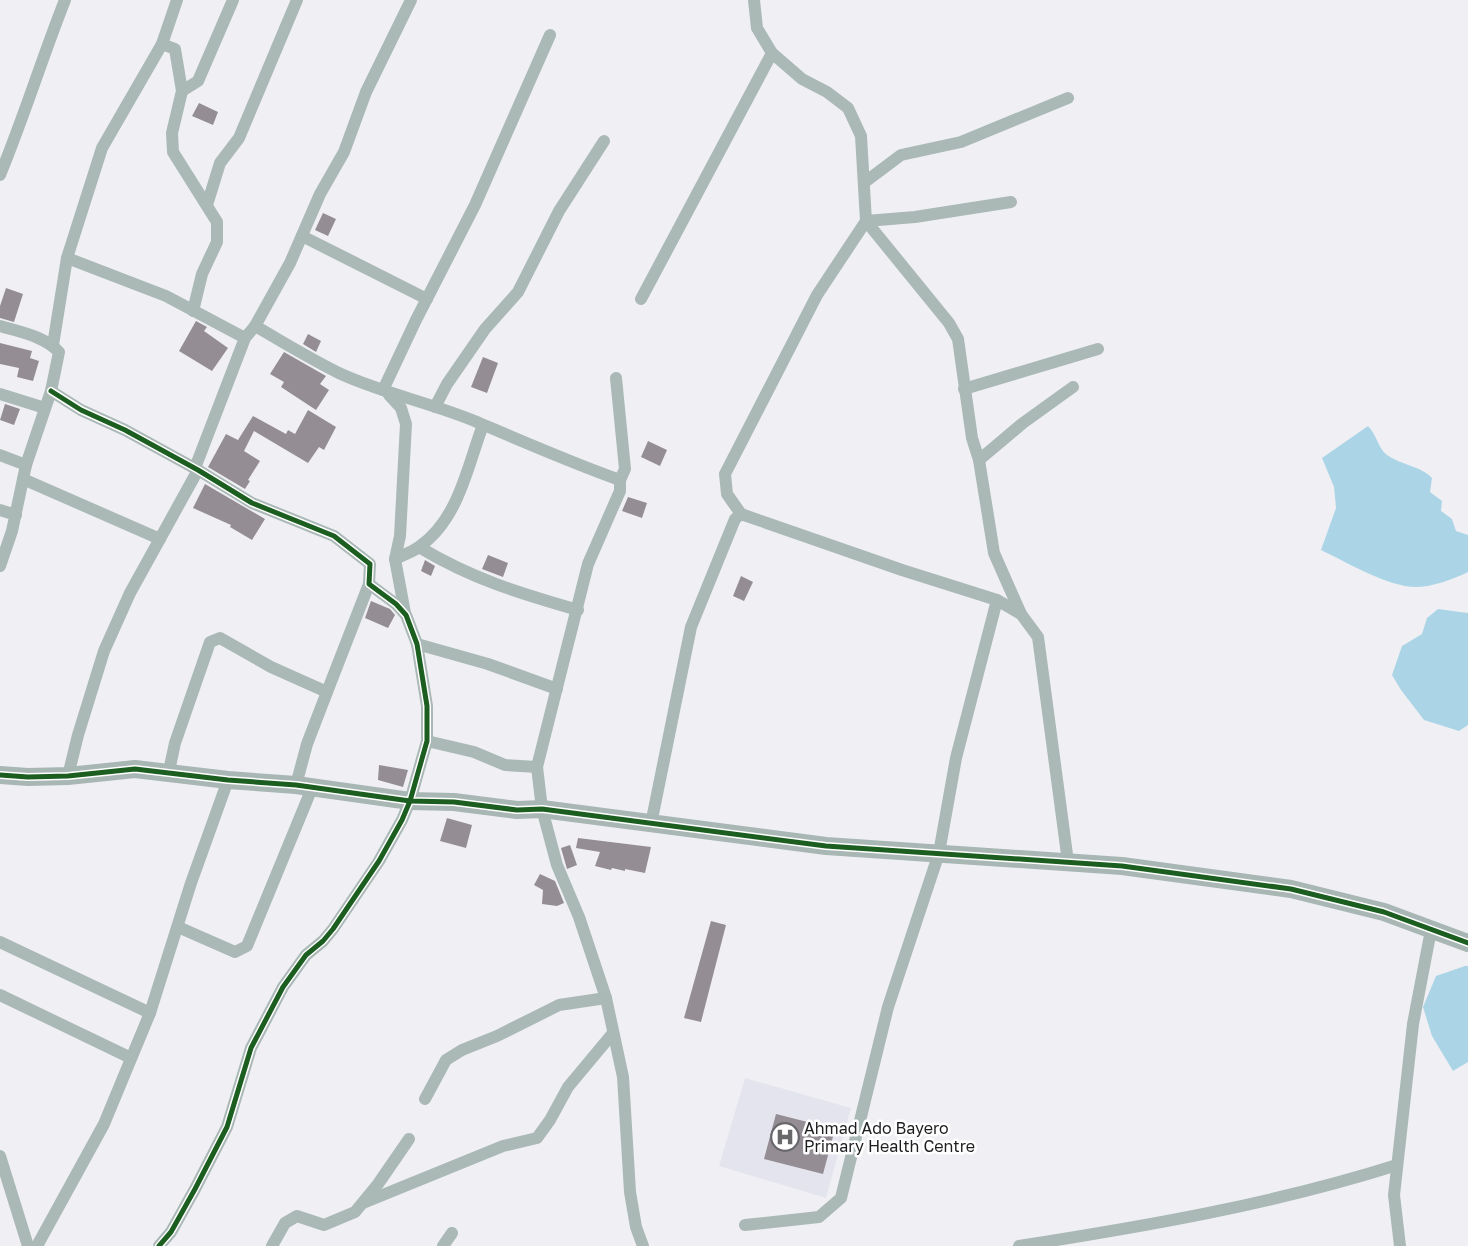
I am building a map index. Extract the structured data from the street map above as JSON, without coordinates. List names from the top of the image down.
{
  "places": {
    "hospital": ["Ahmad Ado Bayero Primary Health Centre"]
  }
}
